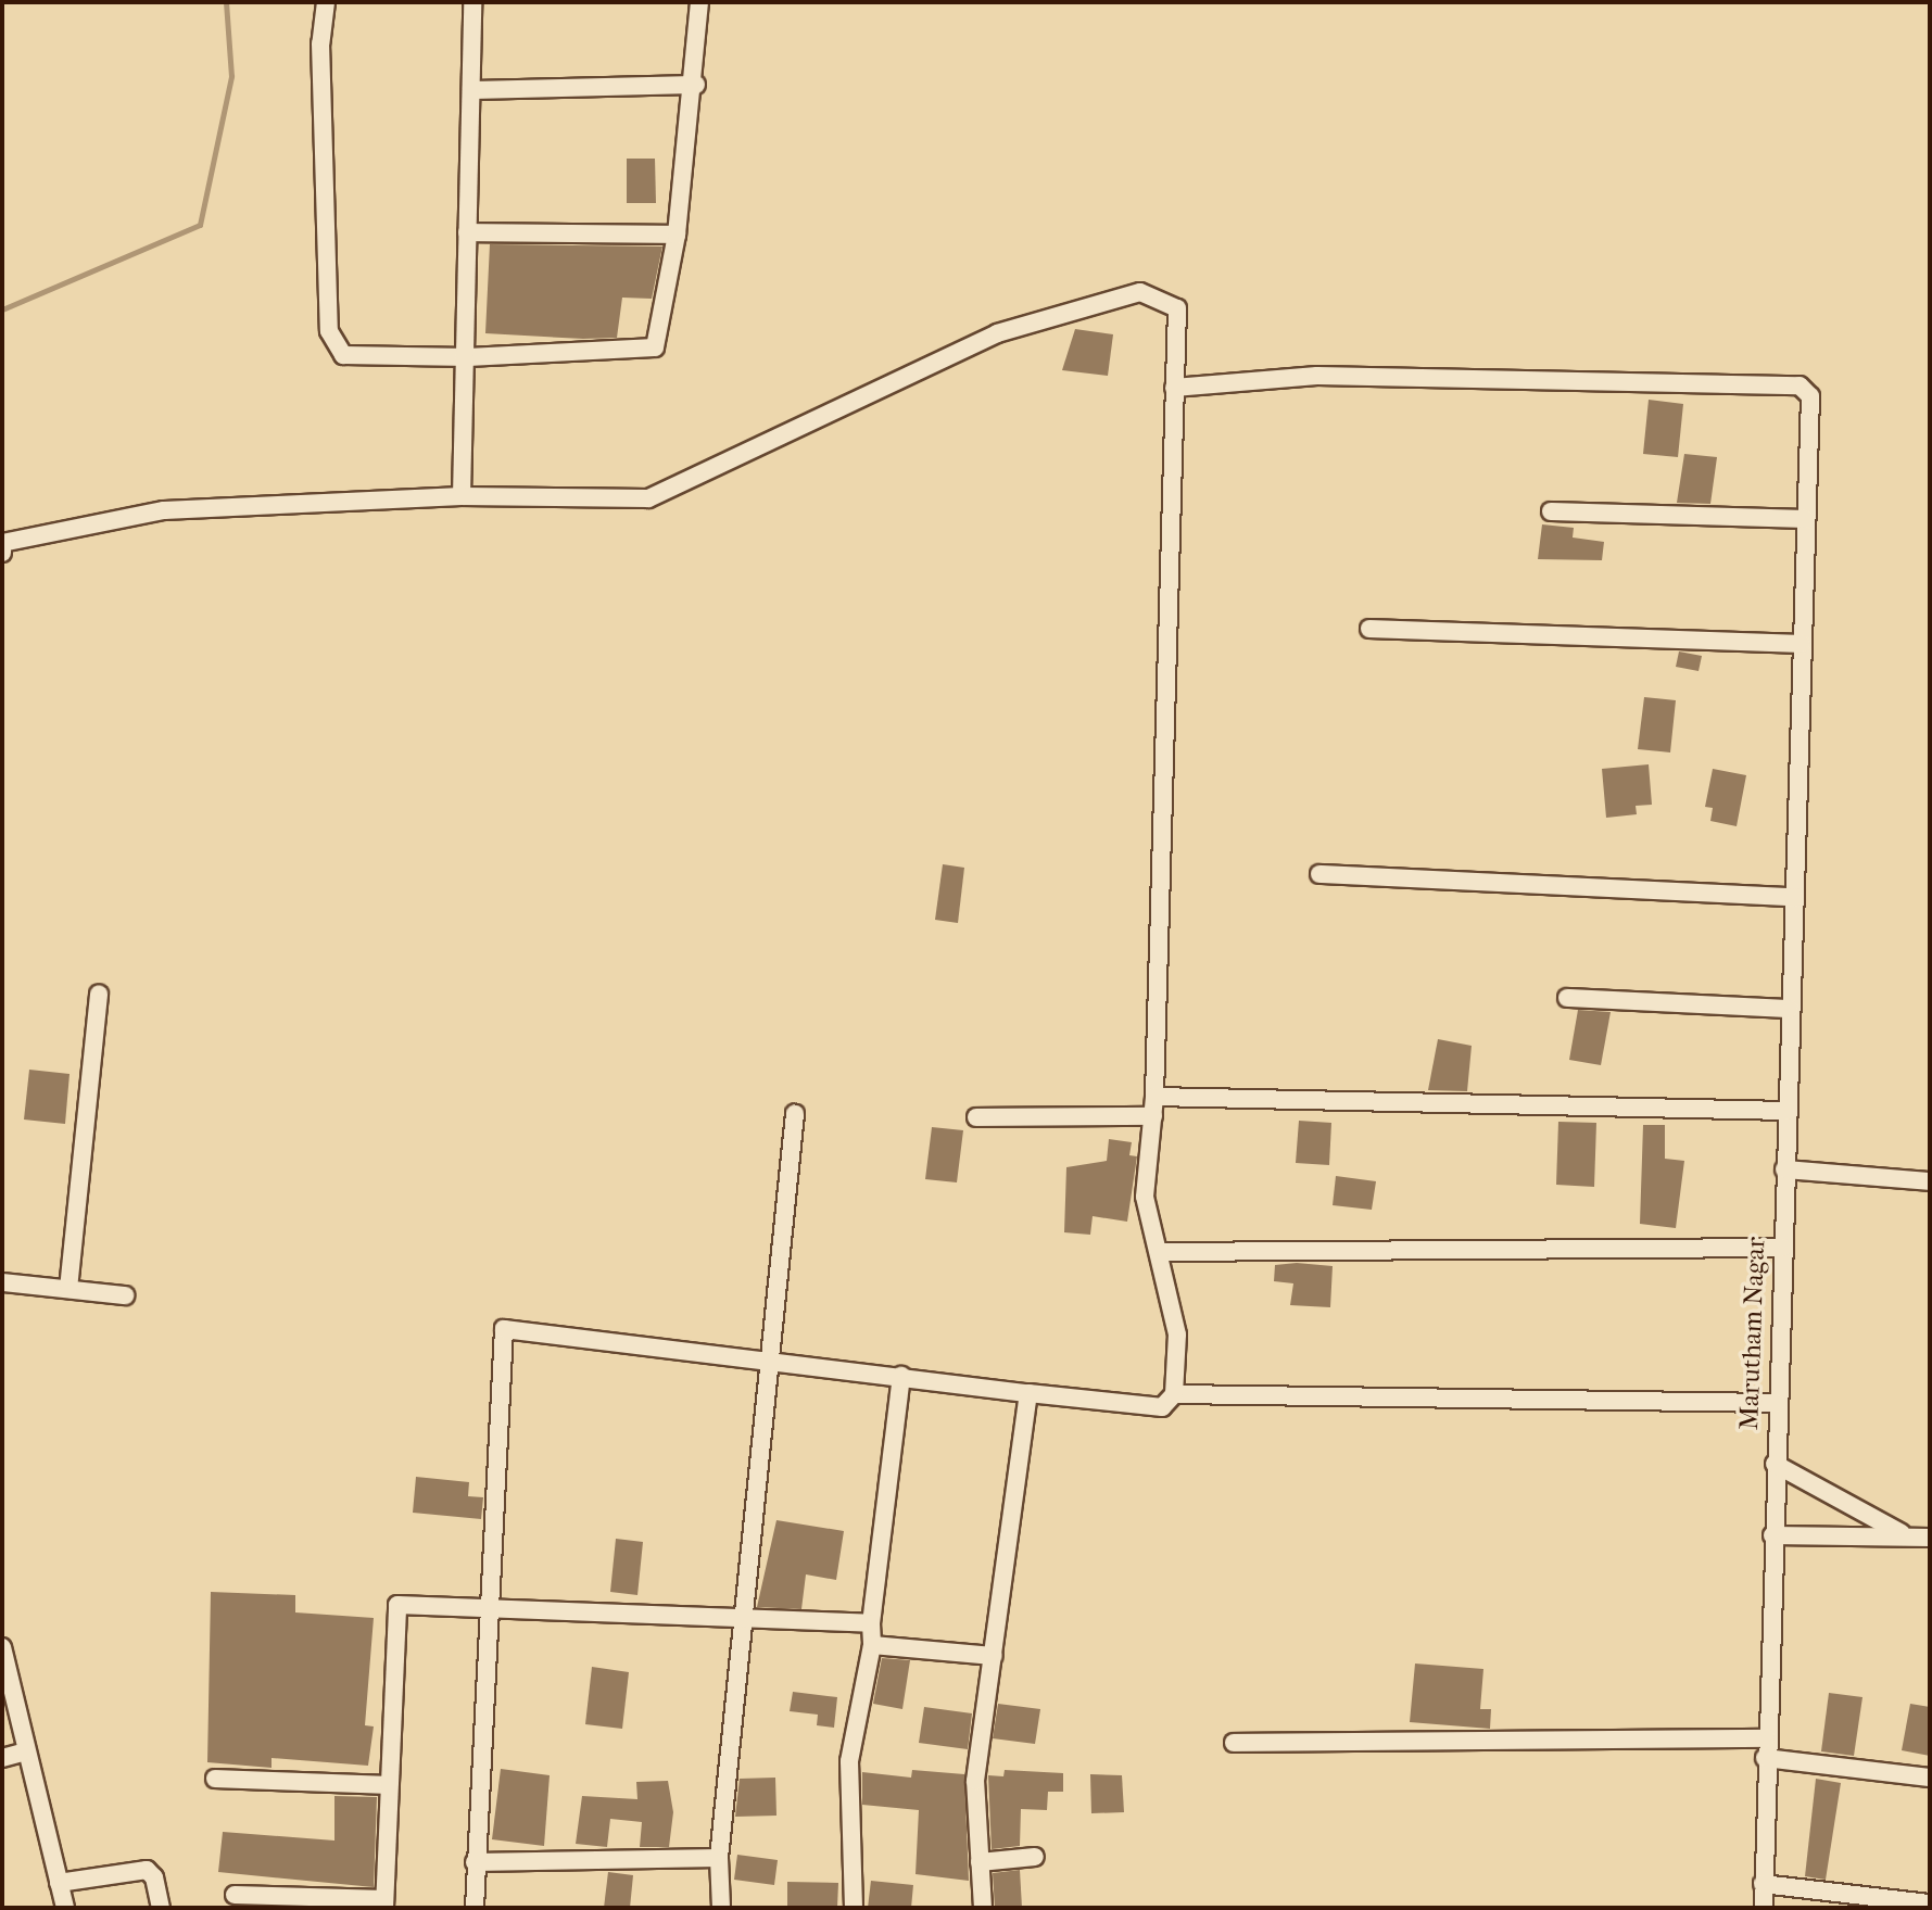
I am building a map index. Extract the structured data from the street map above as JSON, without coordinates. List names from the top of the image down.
{
  "streets": {
    "street": ["Marutham Nagar"]
  }
}
